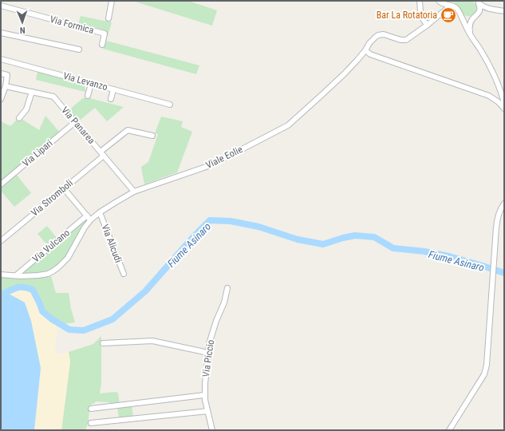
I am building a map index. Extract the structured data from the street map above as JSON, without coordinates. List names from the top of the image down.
{
  "streets": {
    "street": [
      "Via Formica",
      "Via Levanzo",
      "Via Panarea",
      "Via Lipari",
      "Viale Eolie",
      "Via Stromboli",
      "Via Alicudi",
      "Via Vulcano",
      "Via Piccio"
    ]
  },
  "crossings": [
    ["Via Panarea", "Via Lipari"],
    ["Via Panarea", "Viale Eolie"],
    ["Via Panarea", "Via Stromboli"],
    ["Viale Eolie", "Via Alicudi"],
    ["Viale Eolie", "Via Vulcano"]
  ],
  "water": ["Fiume Asinaro"],
  "places": {
    "cafe": ["Bar La Rotatoria"]
  },
  "north": "bottom"
}
